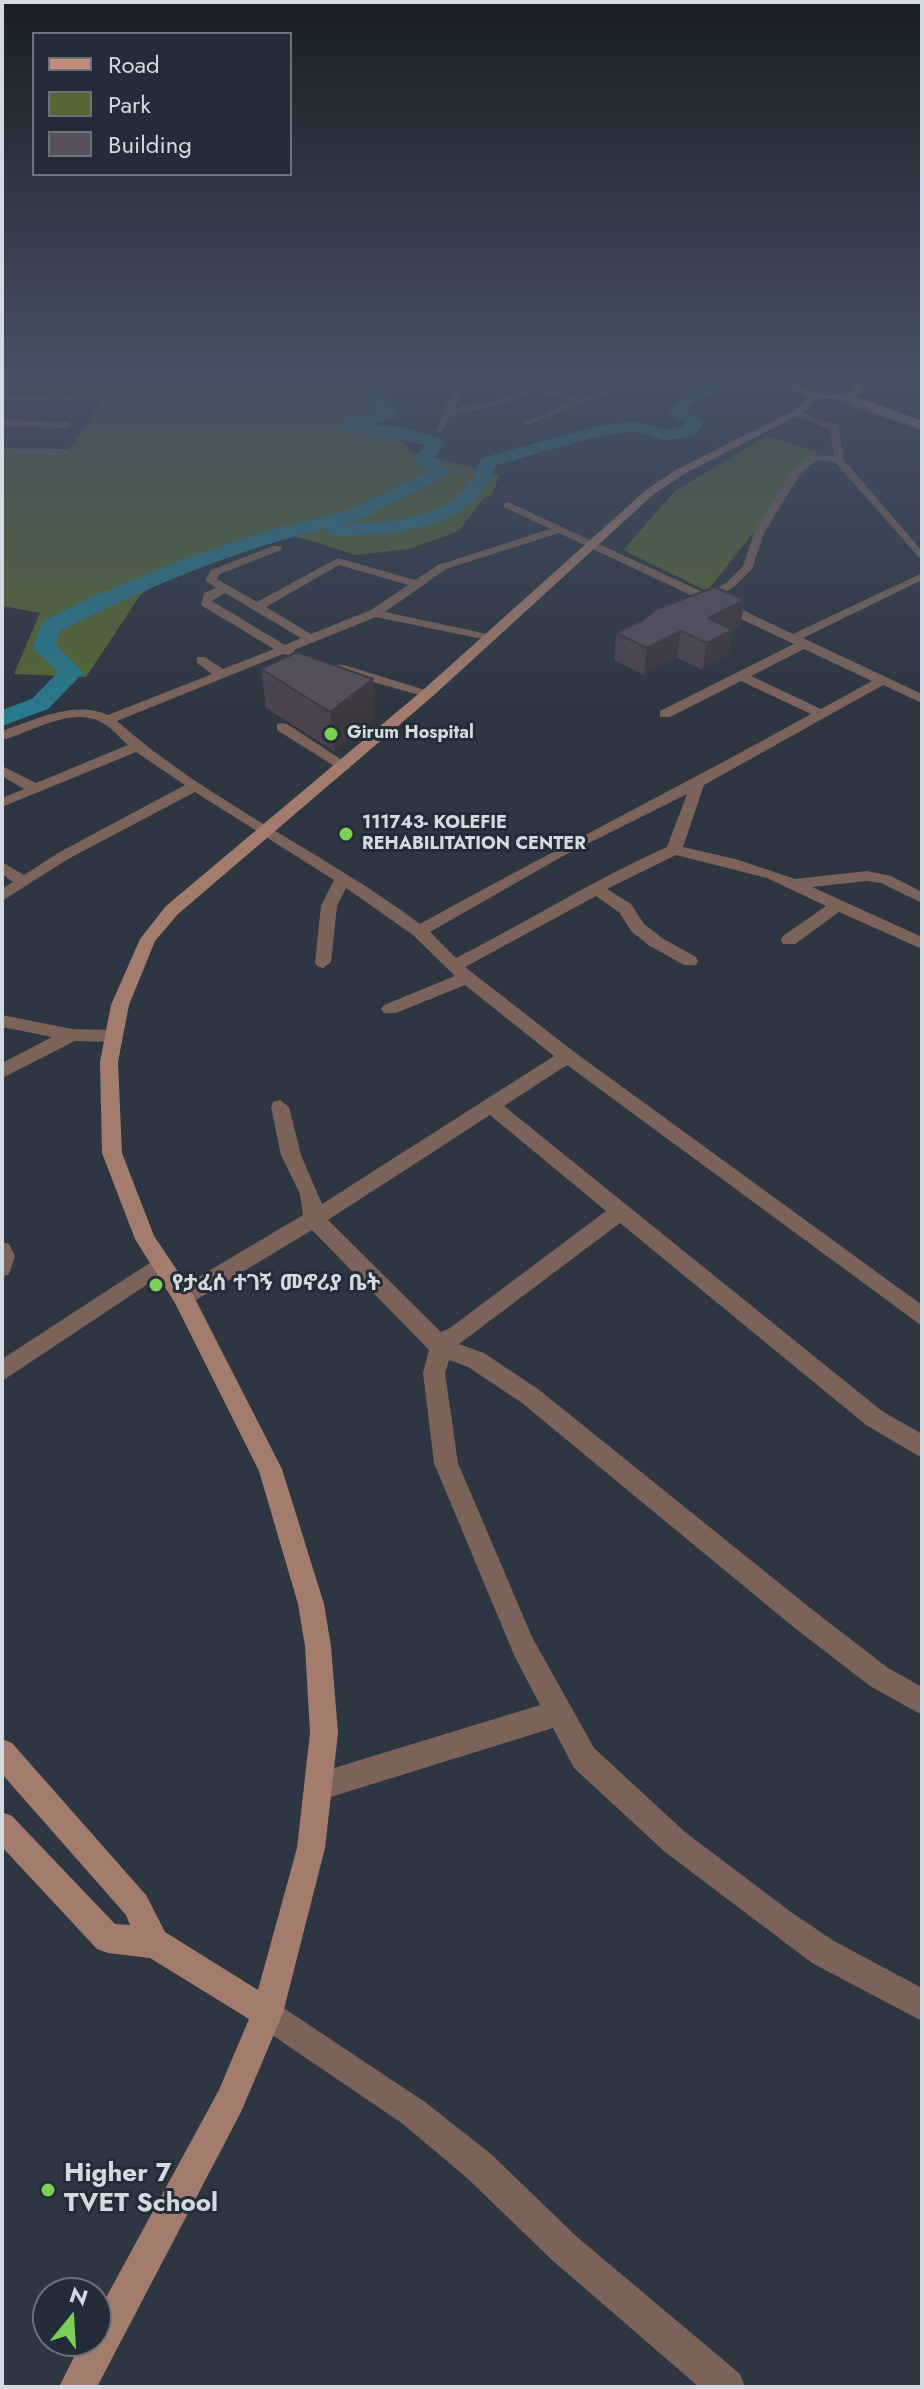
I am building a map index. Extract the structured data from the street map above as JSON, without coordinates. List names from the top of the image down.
{
  "places": [
    "Girum Hospital",
    "111743- KOLEFIE REHABILITATION CENTER",
    "የታፈሰ ተገኝ መኖሪያ ቤት",
    "Higher 7 TVET School"
  ],
  "legend": ["Road", "Park", "Building"],
  "north": "top"
}
